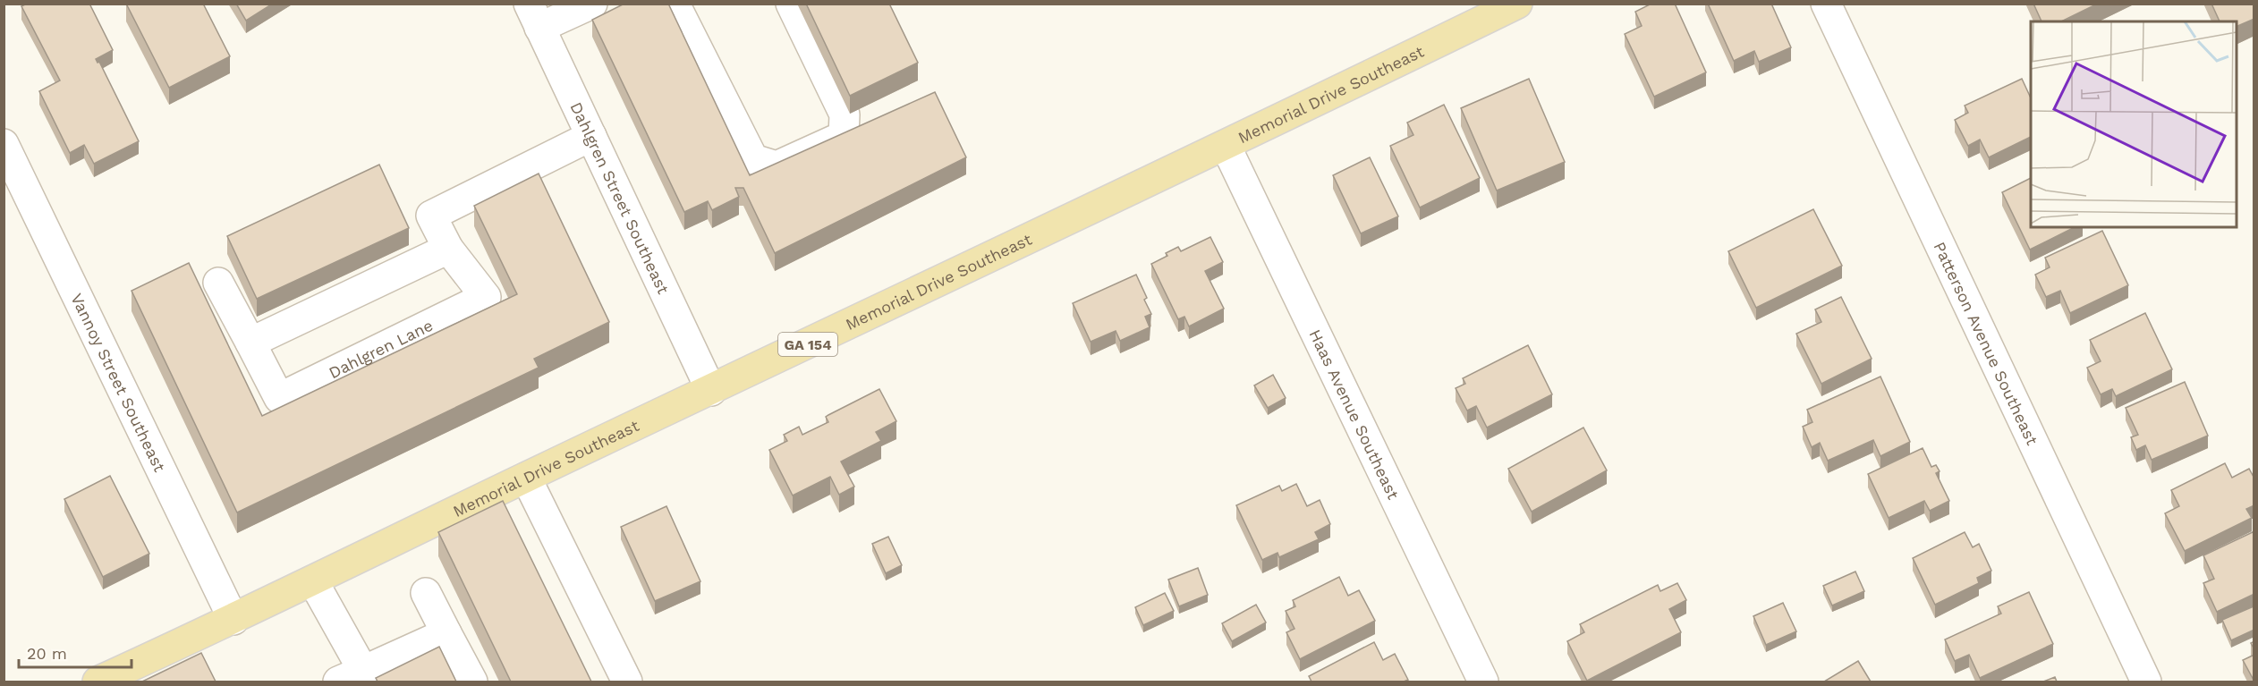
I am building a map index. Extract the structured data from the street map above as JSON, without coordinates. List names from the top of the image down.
{
  "streets": {
    "main road": ["Memorial Drive Southeast", "GA 154"],
    "street": [
      "Dahlgren Street Southeast",
      "Patterson Avenue Southeast",
      "Dahlgren Lane",
      "Vannoy Street Southeast",
      "Haas Avenue Southeast"
    ]
  },
  "crossings": [
    ["Memorial Drive Southeast", "Dahlgren Street Southeast"],
    ["Memorial Drive Southeast", "Vannoy Street Southeast"],
    ["Memorial Drive Southeast", "Haas Avenue Southeast"],
    ["Dahlgren Street Southeast", "Dahlgren Lane"]
  ],
  "scale_bar": "20 m"
}
